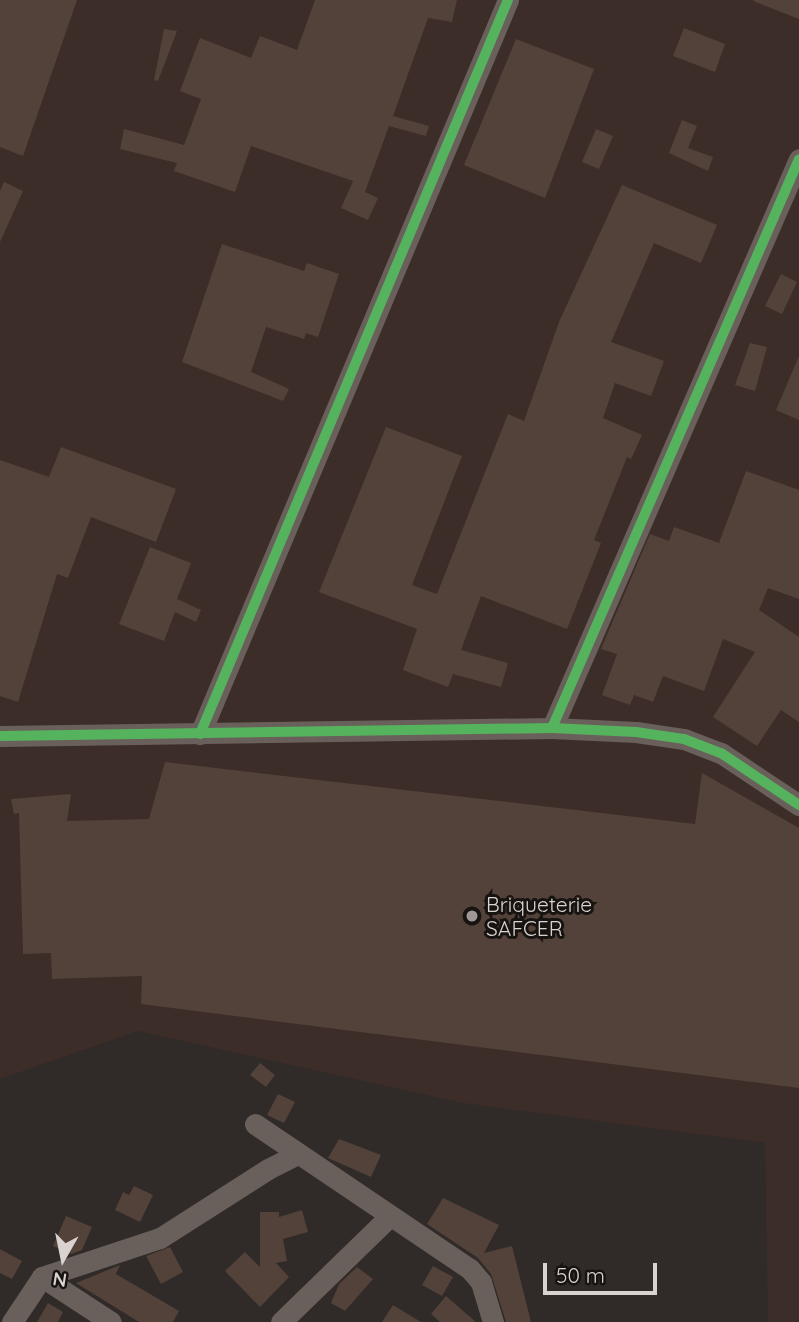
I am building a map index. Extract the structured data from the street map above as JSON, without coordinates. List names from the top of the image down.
{
  "places": ["Briqueterie SAFCER"],
  "scale_bar": "50 m",
  "north": "bottom"
}
